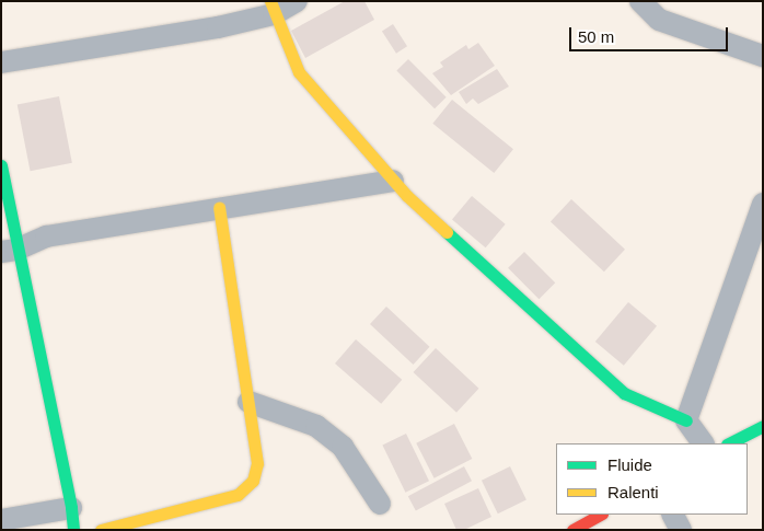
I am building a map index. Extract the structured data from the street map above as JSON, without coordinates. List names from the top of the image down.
{
  "legend": ["Fluide", "Ralenti"],
  "scale_bar": "50 m"
}
